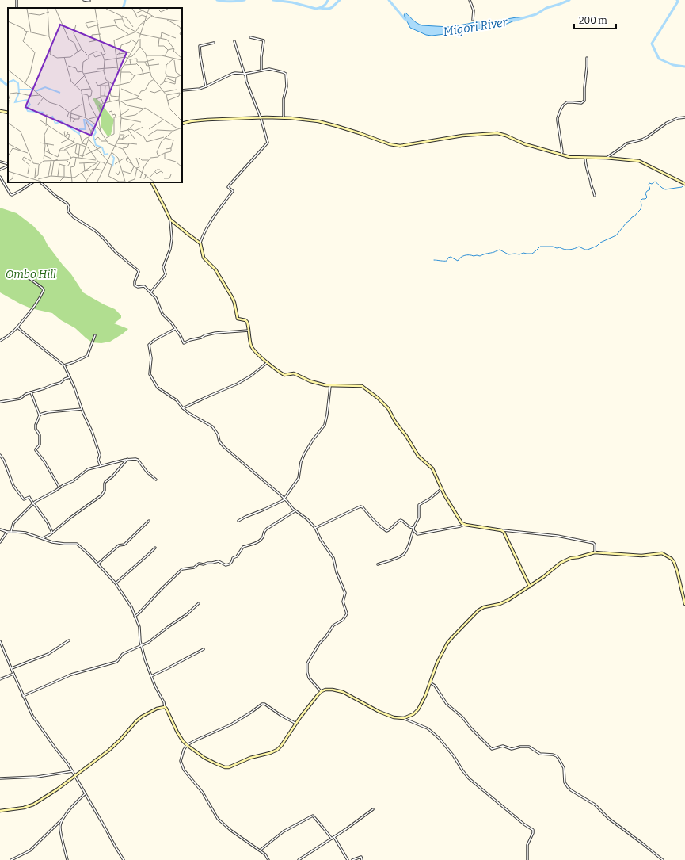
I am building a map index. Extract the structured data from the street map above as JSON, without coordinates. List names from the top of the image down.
{
  "water": ["Migori River"],
  "parks": ["Ombo Hill"],
  "scale_bar": "200 m"
}
